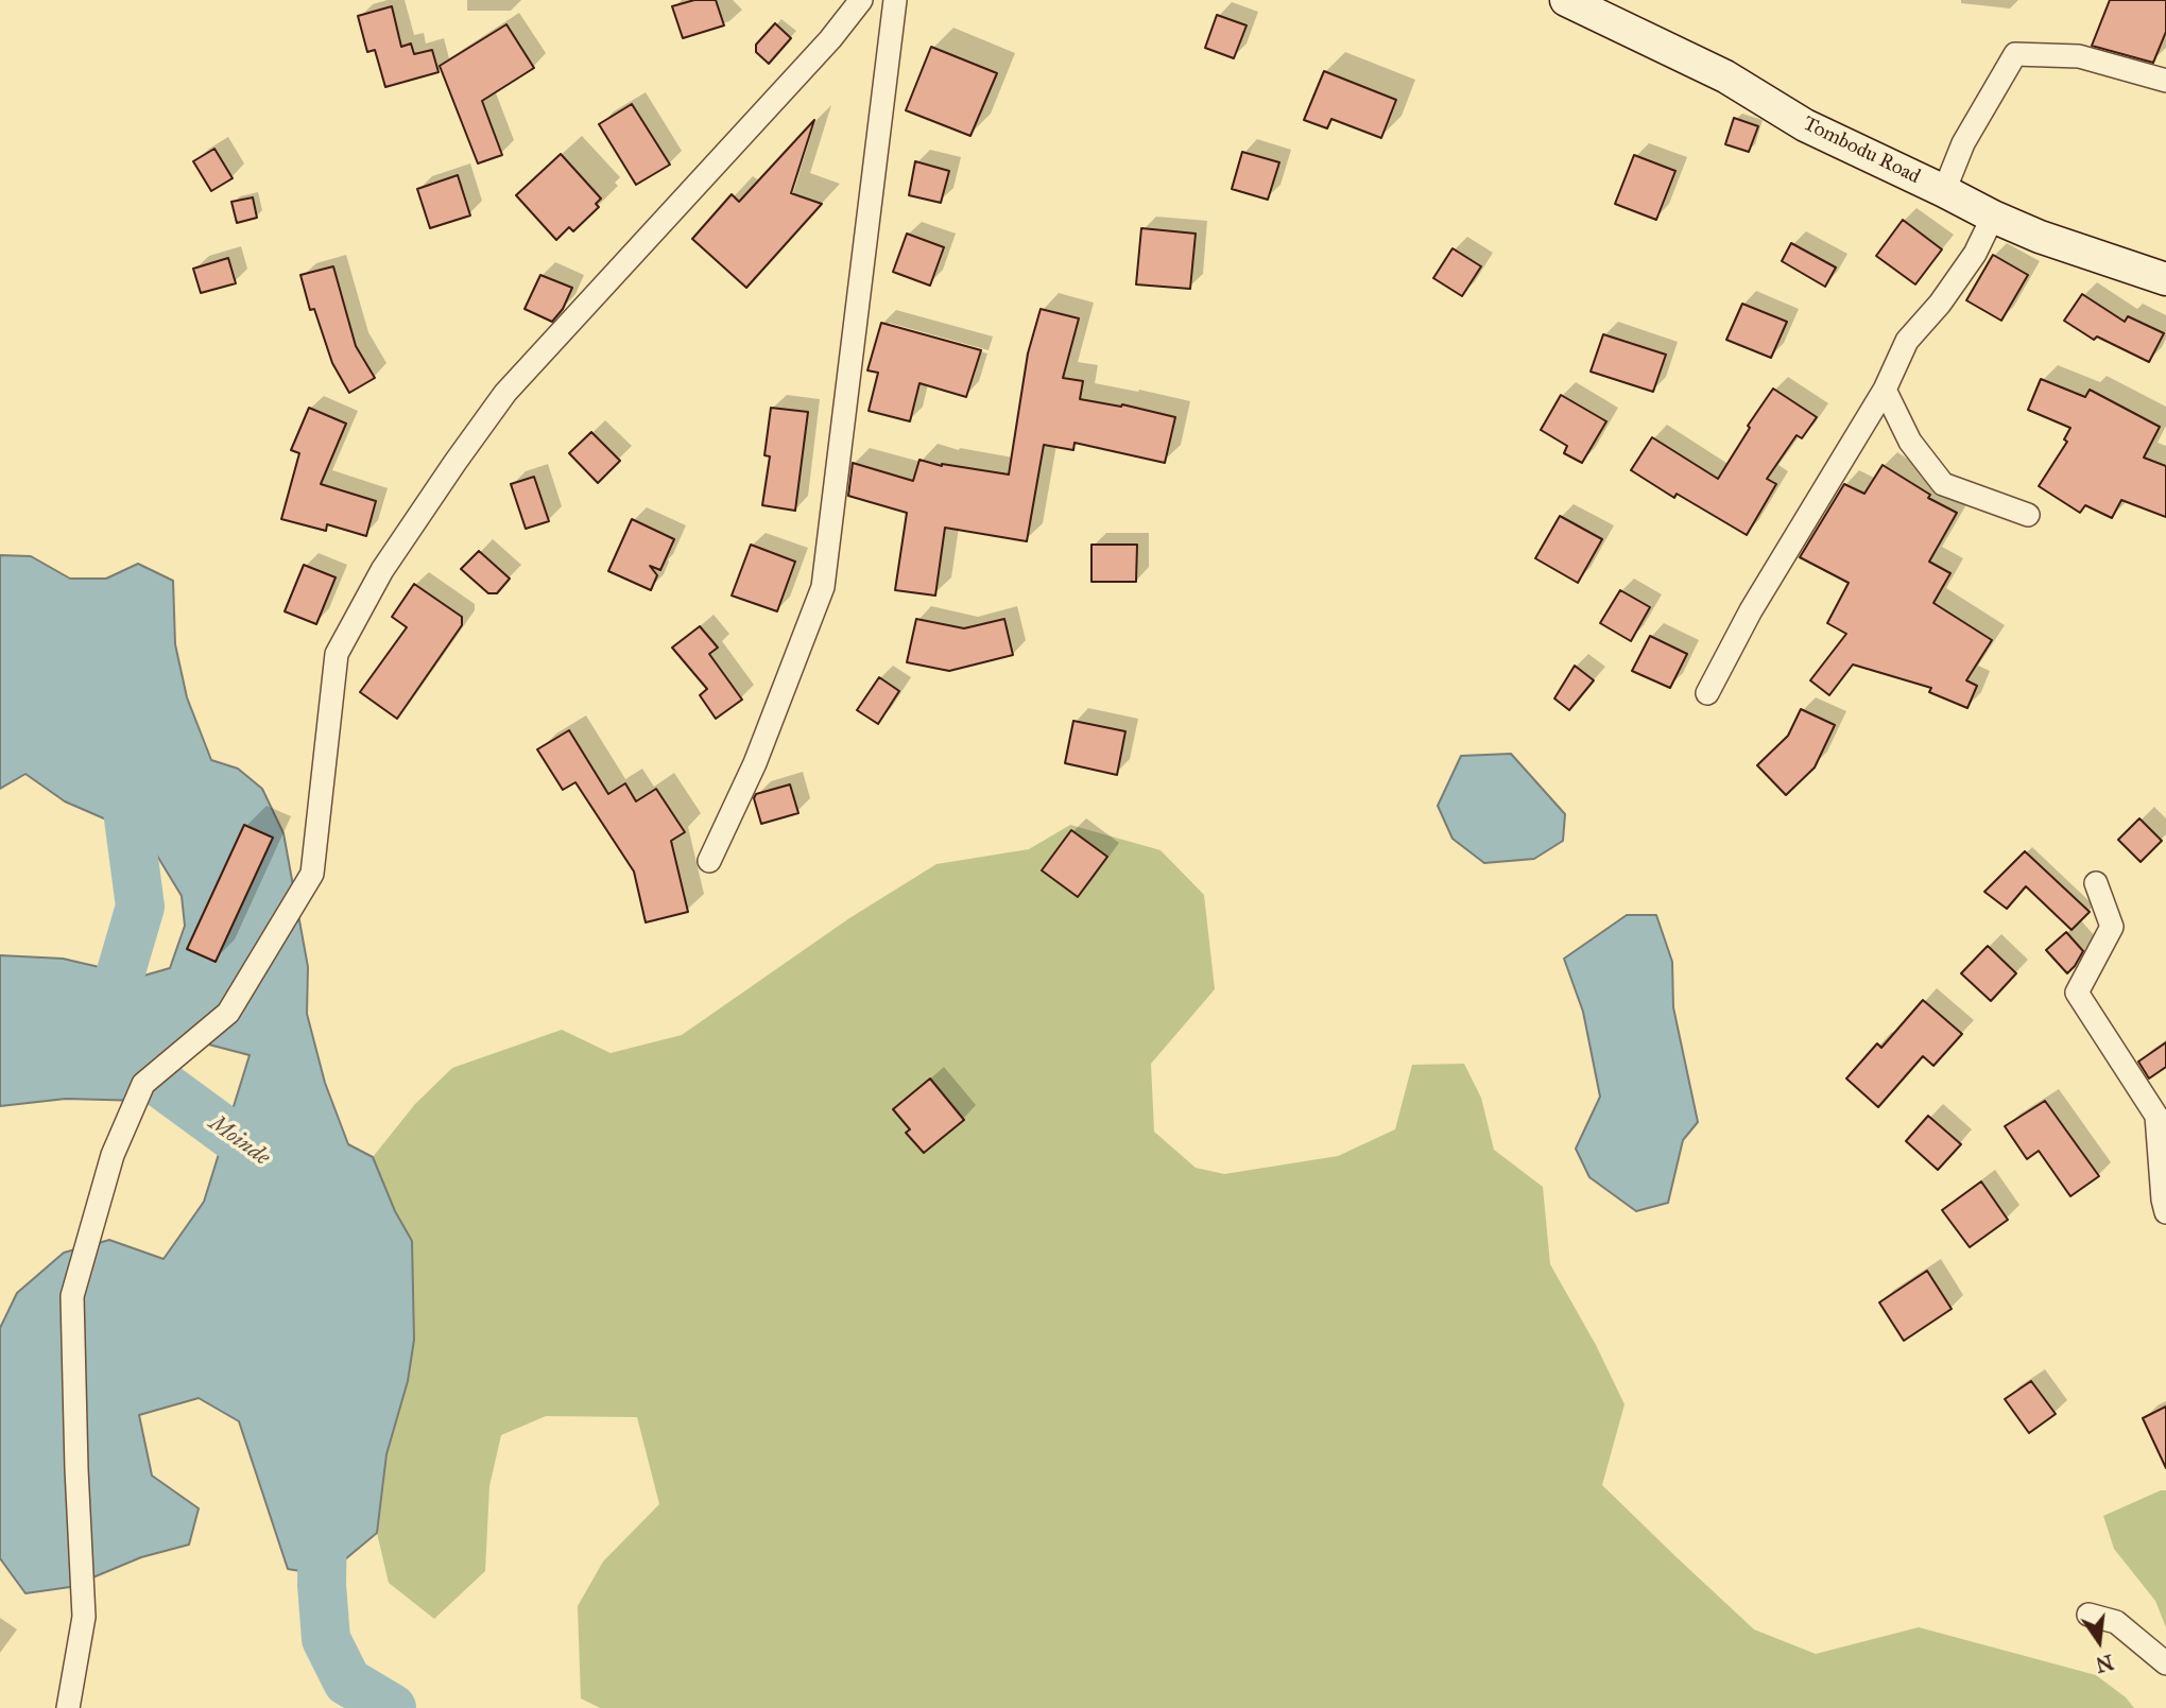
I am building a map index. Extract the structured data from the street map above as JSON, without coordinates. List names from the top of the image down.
{
  "streets": {
    "main road": ["Tombodu Road"]
  },
  "water": ["Moinde"],
  "north": "bottom"
}
